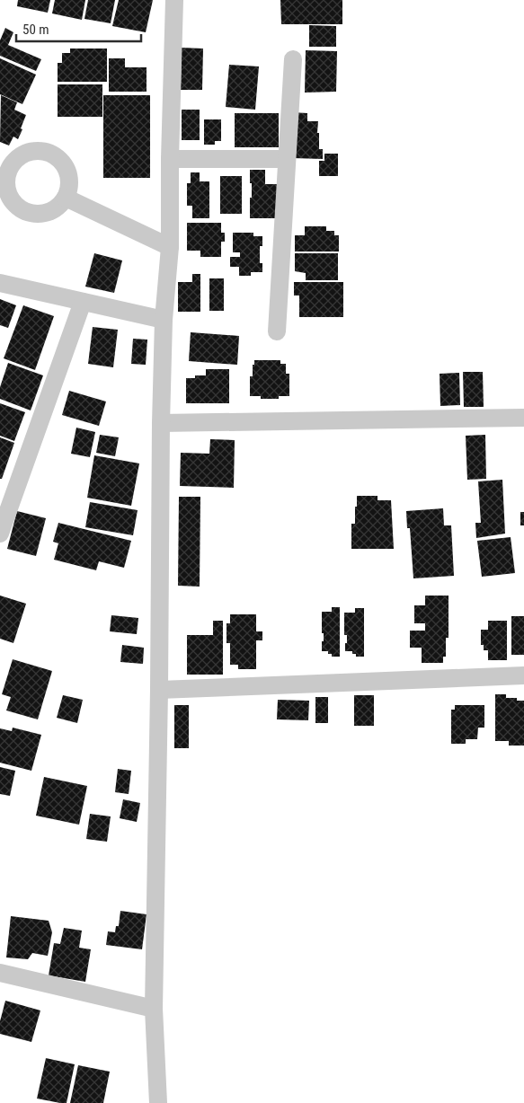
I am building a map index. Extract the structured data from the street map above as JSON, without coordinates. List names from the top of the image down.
{
  "scale_bar": "50 m"
}
